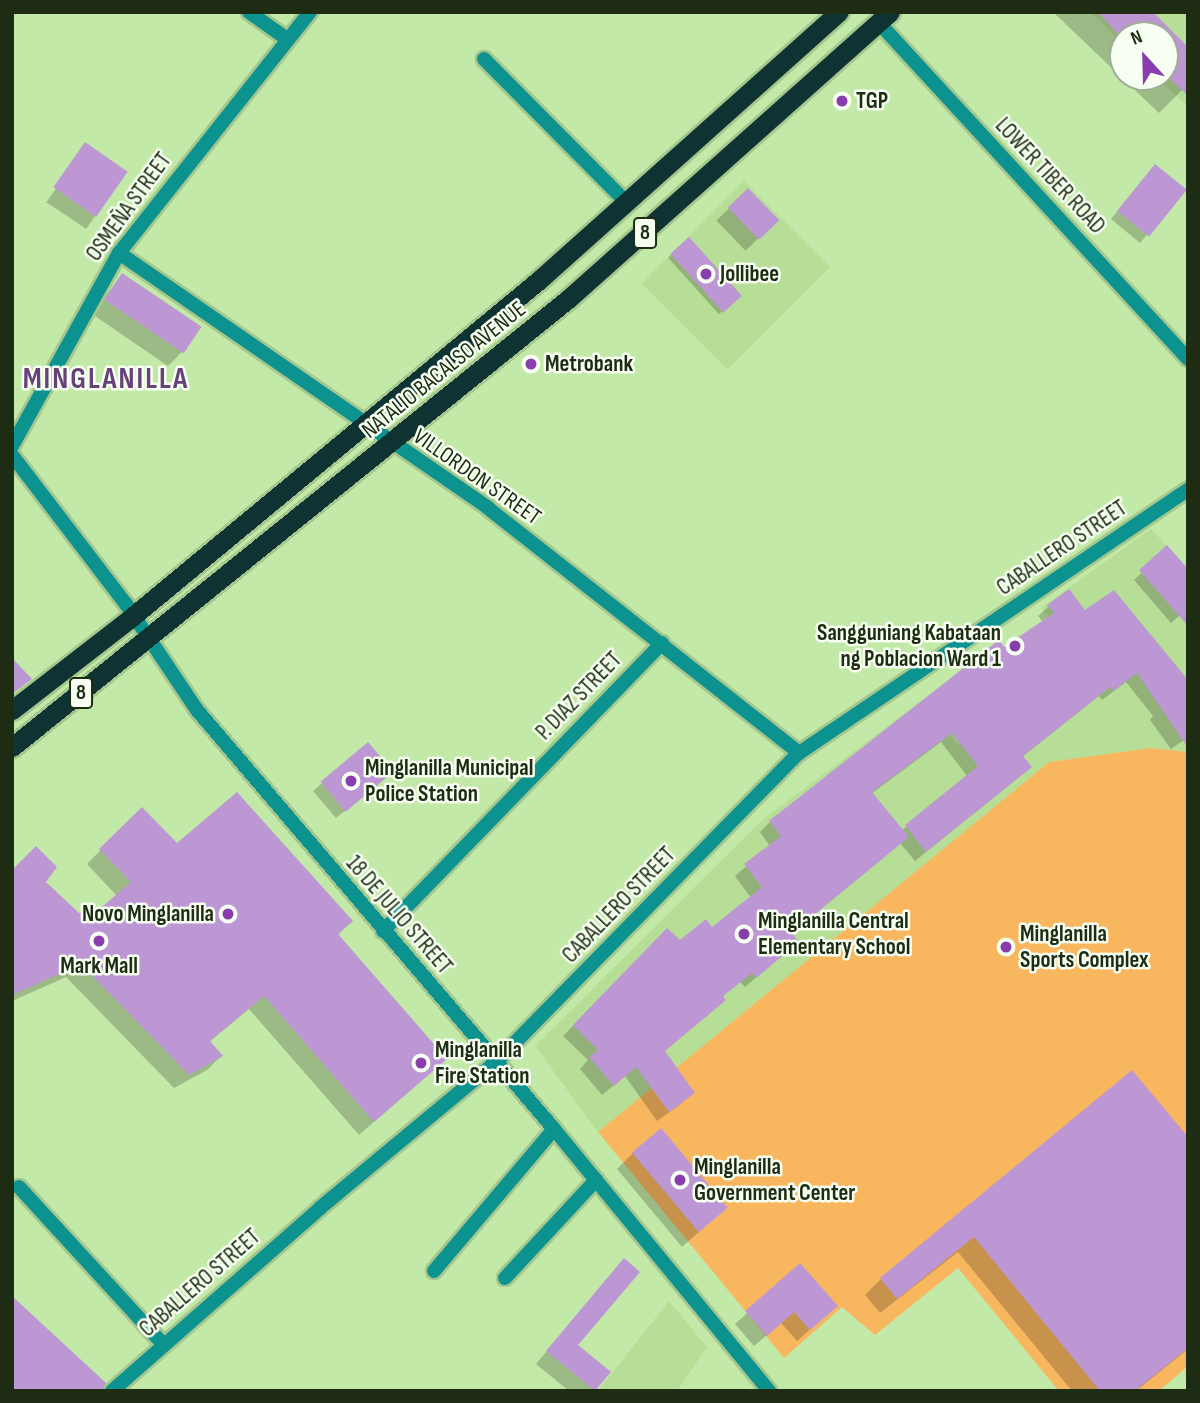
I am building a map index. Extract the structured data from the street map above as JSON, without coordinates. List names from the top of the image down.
{
  "streets": {
    "highway": ["8", "NATALIO BACALSO AVENUE"],
    "street": [
      "LOWER TIBER ROAD",
      "OSMEÑA STREET",
      "VILLORDON STREET",
      "CABALLERO STREET",
      "P. DIAZ STREET",
      "18 DE JULIO STREET"
    ]
  },
  "crossings": [
    ["LOWER TIBER ROAD", "NATALIO BACALSO AVENUE"],
    ["OSMEÑA STREET", "VILLORDON STREET"],
    ["NATALIO BACALSO AVENUE", "VILLORDON STREET"],
    ["NATALIO BACALSO AVENUE", "18 DE JULIO STREET"],
    ["VILLORDON STREET", "CABALLERO STREET"],
    ["VILLORDON STREET", "P. DIAZ STREET"],
    ["CABALLERO STREET", "18 DE JULIO STREET"],
    ["P. DIAZ STREET", "18 DE JULIO STREET"]
  ],
  "districts": ["MINGLANILLA"],
  "places": [
    "TGP",
    "Jollibee",
    "Metrobank",
    "Sangguniang Kabataan ng Poblacion Ward 1",
    "Minglanilla Municipal Police Station",
    "Novo Minglanilla",
    "Minglanilla Central Elementary School",
    "Mark Mall",
    "Minglanilla Sports Complex",
    "Minglanilla Fire Station",
    "Minglanilla Government Center"
  ],
  "north": "top"
}
